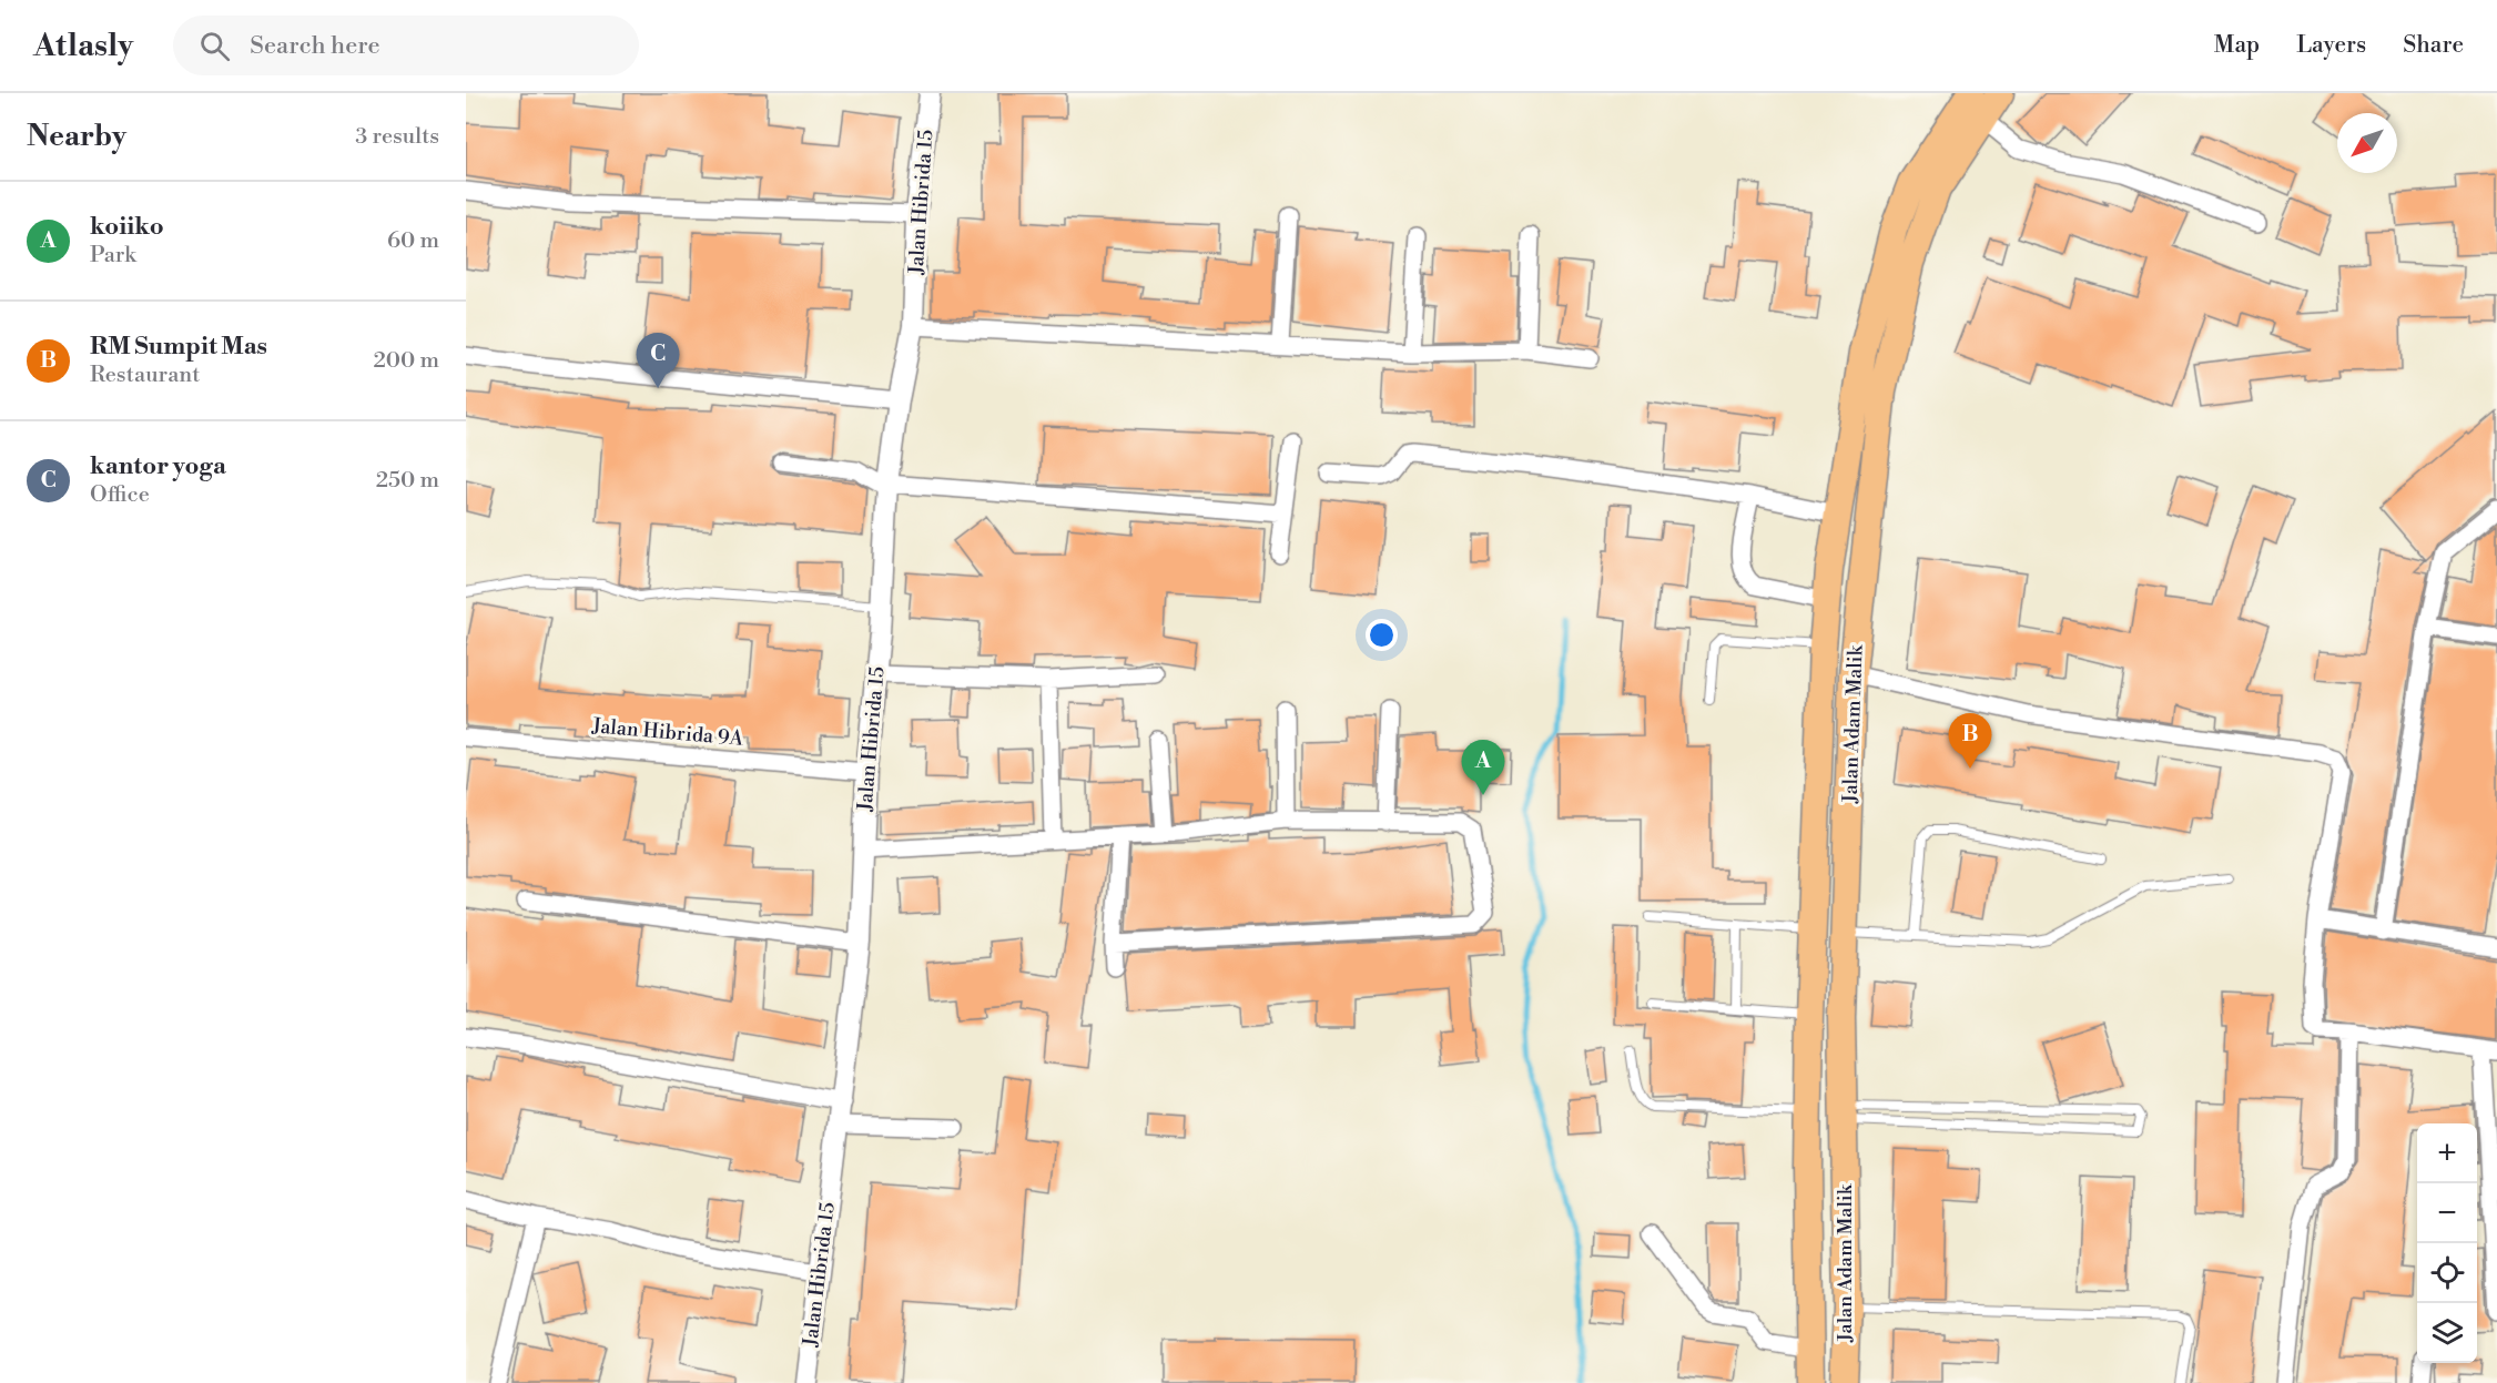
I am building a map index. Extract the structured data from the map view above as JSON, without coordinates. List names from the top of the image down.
{
  "streets": {
    "main road": ["Jalan Adam Malik"],
    "street": ["Jalan Hibrida 15", "Jalan Hibrida 9A"]
  },
  "crossings": [
    ["Jalan Hibrida 15", "Jalan Hibrida 9A"]
  ],
  "north": "bottom left",
  "page": {
    "header": "Atlasly",
    "search": "Search here",
    "nav": ["Map", "Layers", "Share"],
    "heading": ["Nearby", "3 results"],
    "list": [
      {
        "mark": "A",
        "name": "koiiko",
        "note": "Park",
        "value": "60 m"
      },
      {
        "mark": "B",
        "name": "RM Sumpit Mas",
        "note": "Restaurant",
        "value": "200 m"
      },
      {
        "mark": "C",
        "name": "kantor yoga",
        "note": "Office",
        "value": "250 m"
      }
    ],
    "pins": ["C", "B", "A"],
    "map_buttons": ["+", "−"]
  }
}
